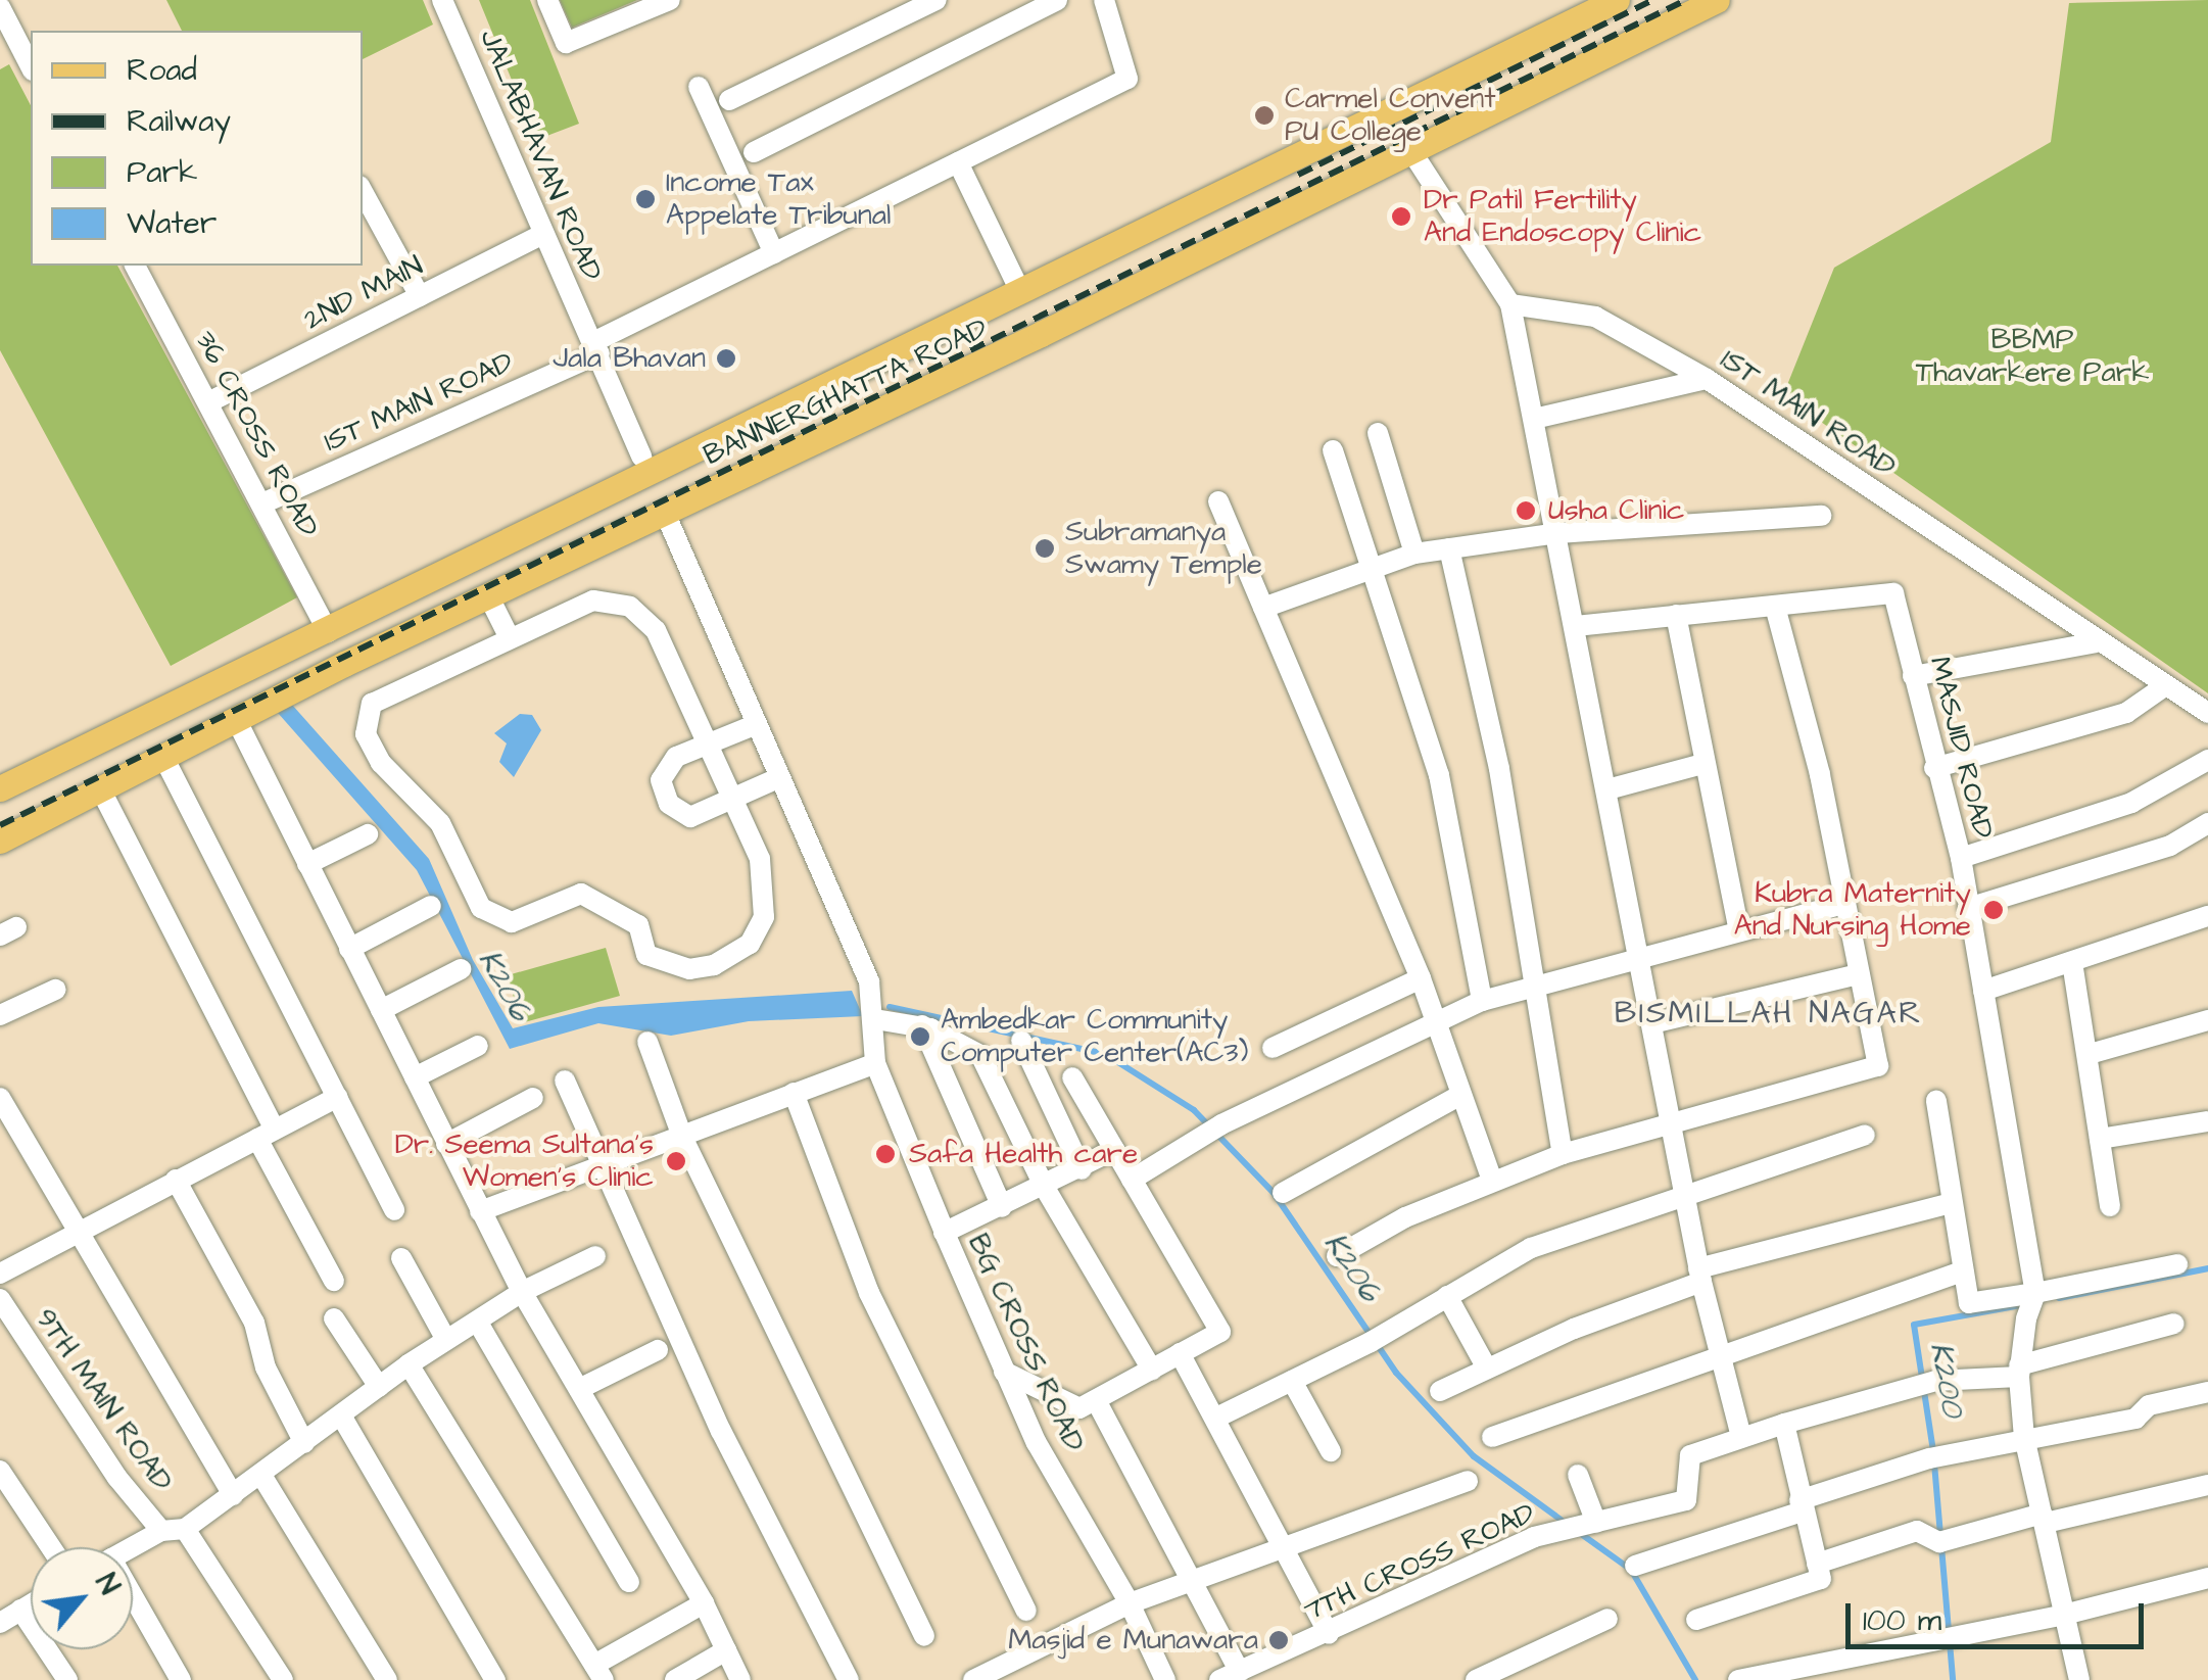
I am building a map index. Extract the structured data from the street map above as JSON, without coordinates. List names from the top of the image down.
{
  "streets": {
    "main road": ["BANNERGHATTA ROAD"],
    "street": [
      "JALABHAVAN ROAD",
      "2ND MAIN",
      "1ST MAIN ROAD",
      "36 CROSS ROAD",
      "MASJID ROAD",
      "BG CROSS ROAD",
      "9TH MAIN ROAD",
      "7TH CROSS ROAD"
    ]
  },
  "crossings": [
    ["JALABHAVAN ROAD", "2ND MAIN"],
    ["JALABHAVAN ROAD", "BANNERGHATTA ROAD"],
    ["JALABHAVAN ROAD", "1ST MAIN ROAD"],
    ["2ND MAIN", "36 CROSS ROAD"],
    ["BANNERGHATTA ROAD", "36 CROSS ROAD"],
    ["BANNERGHATTA ROAD", "BG CROSS ROAD"],
    ["1ST MAIN ROAD", "36 CROSS ROAD"]
  ],
  "districts": ["BISMILLAH NAGAR"],
  "water": ["K206", "K200"],
  "parks": ["BBMP Thavarkere Park"],
  "places": [
    "Carmel Convent PU College",
    "Income Tax Appelate Tribunal",
    "Dr Patil Fertility And Endoscopy Clinic",
    "Jala Bhavan",
    "Usha Clinic",
    "Subramanya Swamy Temple",
    "Kubra Maternity And Nursing Home",
    "Ambedkar Community Computer Center(AC3)",
    "Safa Health care",
    "Dr. Seema Sultana's Women's Clinic",
    "Masjid e Munawara"
  ],
  "legend": [
    "Road",
    "Railway",
    "Park",
    "Water"
  ],
  "scale_bar": "100 m",
  "north": "top right"
}
